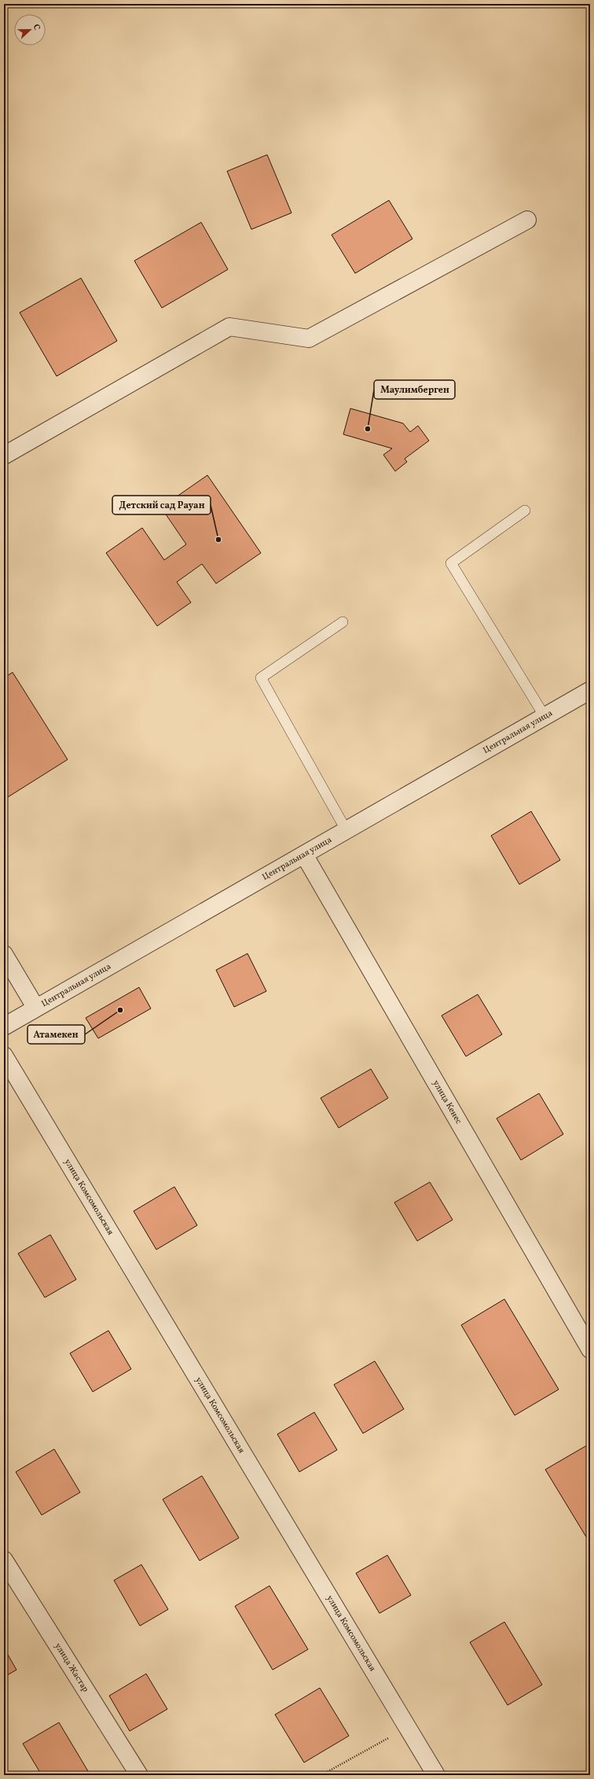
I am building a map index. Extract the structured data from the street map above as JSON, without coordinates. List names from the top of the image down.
{
  "streets": {
    "street": [
      "Центральная улица",
      "улица Кенес",
      "улица Комсомольская",
      "улица Жастар"
    ]
  },
  "crossings": [
    ["Центральная улица", "улица Кенес"]
  ],
  "places": ["Маулимберген", "Детский сад Рауан", "Атамекен"],
  "north": "right"
}
